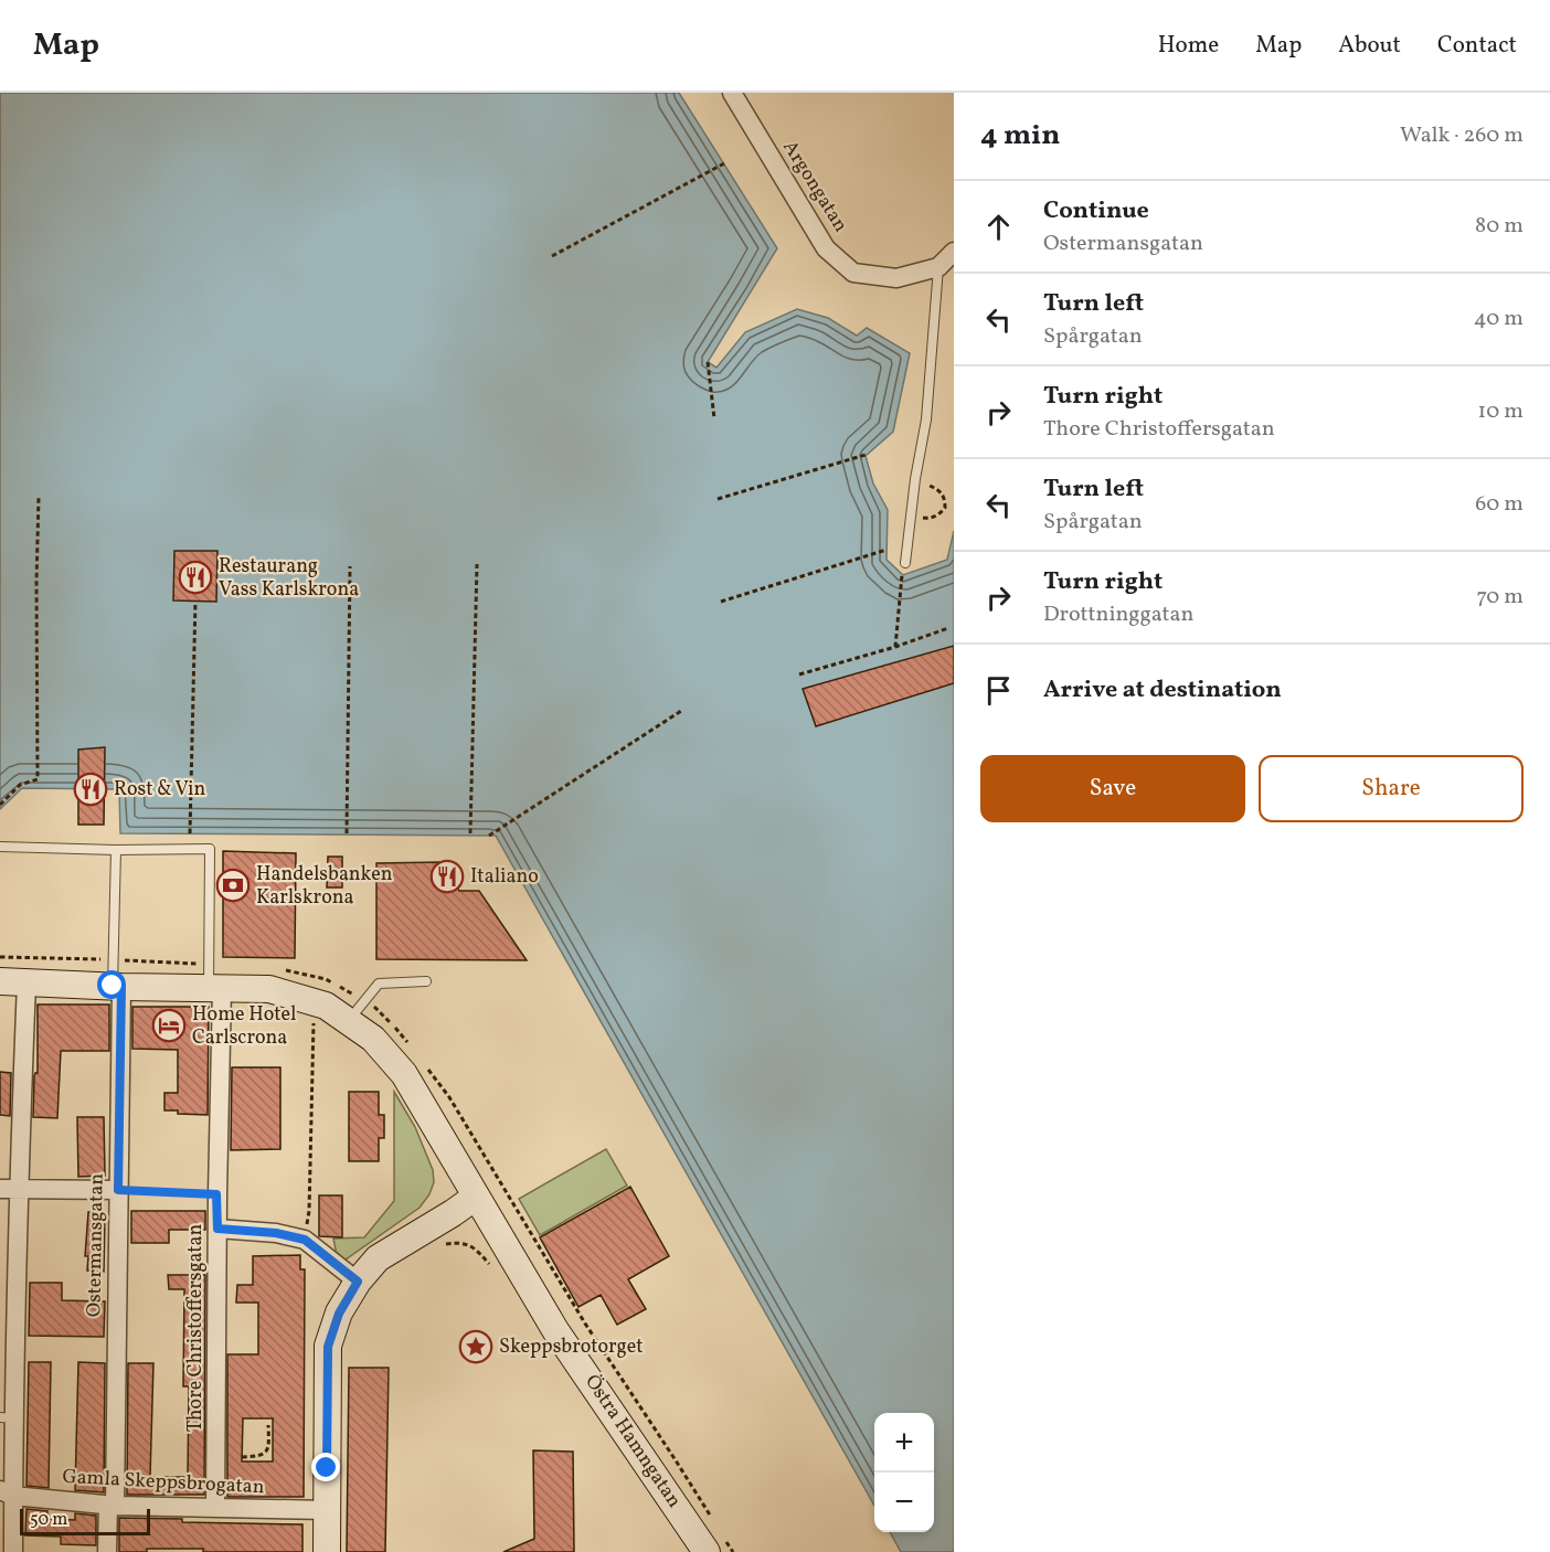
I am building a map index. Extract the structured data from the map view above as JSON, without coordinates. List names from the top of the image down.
{
  "streets": {
    "street": [
      "Argongatan",
      "Ostermansgatan",
      "Thore Christoffersgatan",
      "Östra Hamngatan",
      "Gamla Skeppsbrogatan"
    ]
  },
  "crossings": [
    ["Ostermansgatan", "Östra Hamngatan"],
    ["Ostermansgatan", "Gamla Skeppsbrogatan"],
    ["Thore Christoffersgatan", "Östra Hamngatan"],
    ["Thore Christoffersgatan", "Gamla Skeppsbrogatan"]
  ],
  "places": {
    "restaurant": ["Restaurang Vass Karlskrona", "Rost & Vin", "Italiano"],
    "bank": ["Handelsbanken Karlskrona"],
    "hotel": ["Home Hotel Carlscrona"],
    "place": ["Skeppsbrotorget"]
  },
  "scale_bar": "50 m",
  "page": {
    "header": "Map",
    "nav": [
      "Home",
      "Map",
      "About",
      "Contact"
    ],
    "heading": ["4 min", "Walk · 260 m"],
    "list": [
      ["Continue", "Ostermansgatan", "80 m"],
      ["Turn left", "Spårgatan", "40 m"],
      ["Turn right", "Thore Christoffersgatan", "10 m"],
      ["Turn left", "Spårgatan", "60 m"],
      ["Turn right", "Drottninggatan", "70 m"],
      "Arrive at destination"
    ],
    "buttons": ["Save", "Share"],
    "map_buttons": ["+", "−"],
    "scale": "50 m"
  }
}
